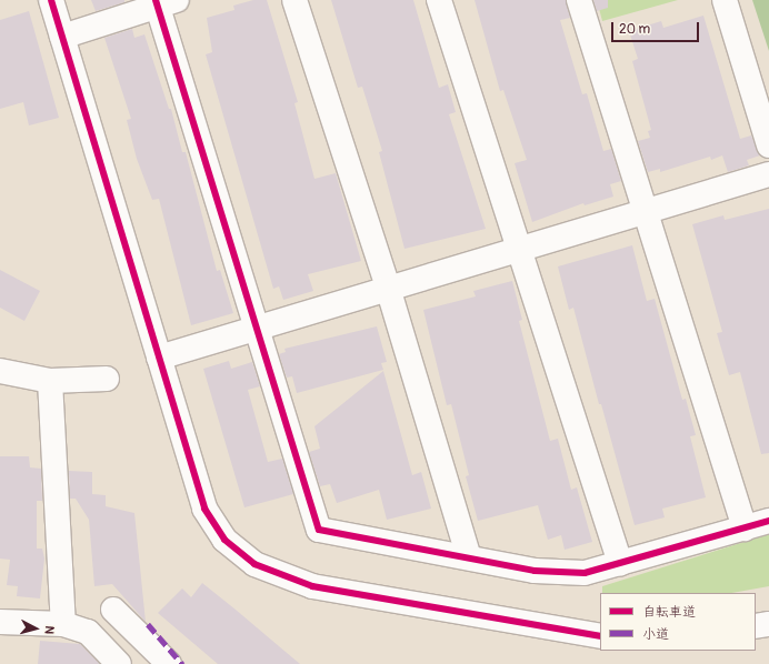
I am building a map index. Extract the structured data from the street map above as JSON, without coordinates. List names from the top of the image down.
{
  "legend": ["自転車道", "小道"],
  "scale_bar": "20 m",
  "north": "right"
}
